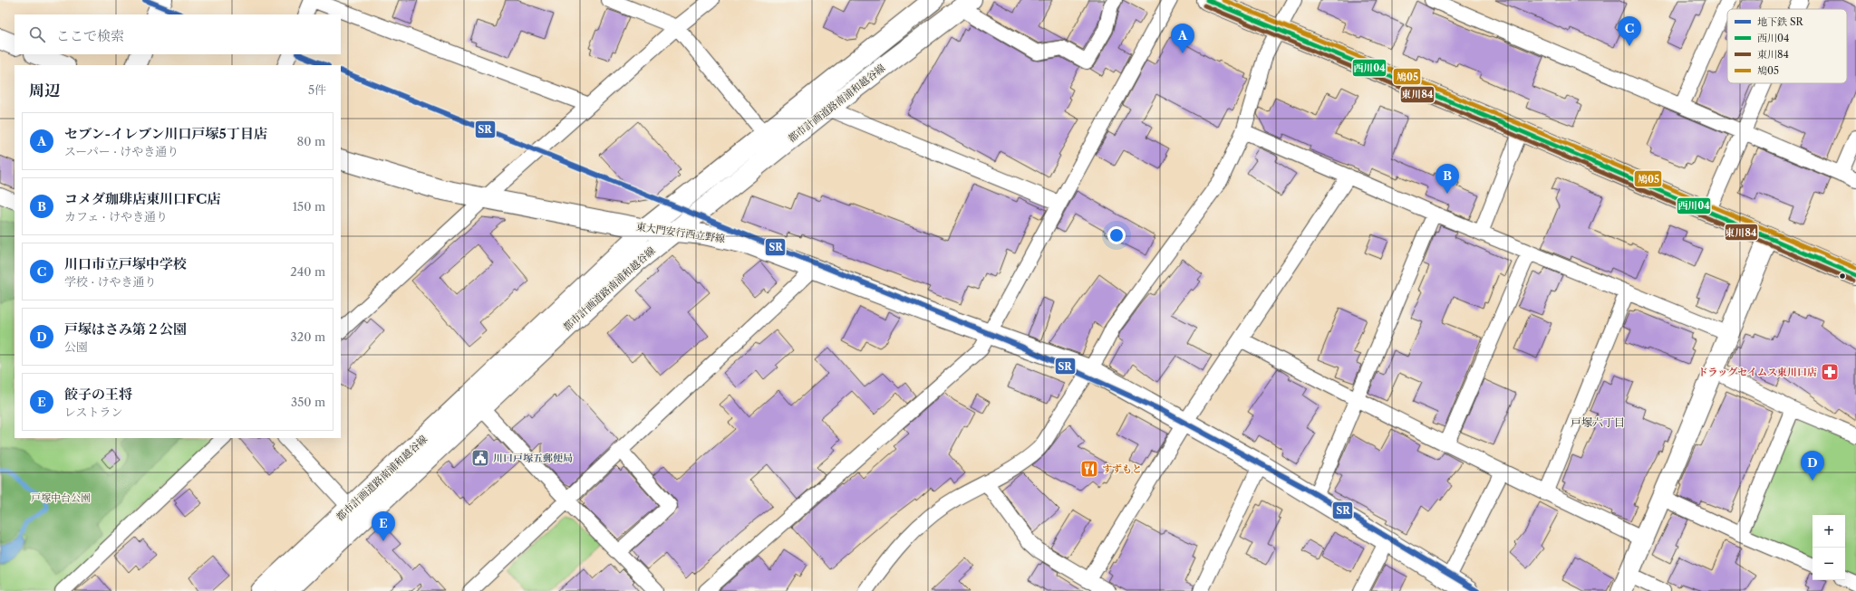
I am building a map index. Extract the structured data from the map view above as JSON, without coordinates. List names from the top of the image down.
{
  "streets": {
    "street": ["都市計画道路南浦和越谷線", "東大門安行西立野線"]
  },
  "crossings": [
    ["都市計画道路南浦和越谷線", "東大門安行西立野線"]
  ],
  "districts": ["戸塚六丁目"],
  "parks": ["戸塚中台公園"],
  "places": {
    "pharmacy": ["ドラッグセイムス東川口店"],
    "public building": ["川口戸塚五郵便局"],
    "restaurant": ["すずもと"]
  },
  "lines": [
    "metro line SR",
    "transit line 西川04",
    "transit line 鳩05",
    "transit line 東川84"
  ],
  "legend": [
    "地下鉄 SR",
    "西川04",
    "東川84",
    "鳩05"
  ],
  "page": {
    "search": "ここで検索",
    "pins": [
      "C",
      "A",
      "B",
      "D",
      "E"
    ],
    "heading": ["周辺", "5件"],
    "list": [
      {
        "mark": "A",
        "name": "セブン-イレブン川口戸塚5丁目店",
        "note": "スーパー · けやき通り",
        "value": "80 m"
      },
      {
        "mark": "B",
        "name": "コメダ珈琲店東川口FC店",
        "note": "カフェ · けやき通り",
        "value": "150 m"
      },
      {
        "mark": "C",
        "name": "川口市立戸塚中学校",
        "note": "学校 · けやき通り",
        "value": "240 m"
      },
      {
        "mark": "D",
        "name": "戸塚はさみ第２公園",
        "note": "公園",
        "value": "320 m"
      },
      {
        "mark": "E",
        "name": "餃子の王将",
        "note": "レストラン",
        "value": "350 m"
      }
    ],
    "map_buttons": ["+", "−"]
  }
}
